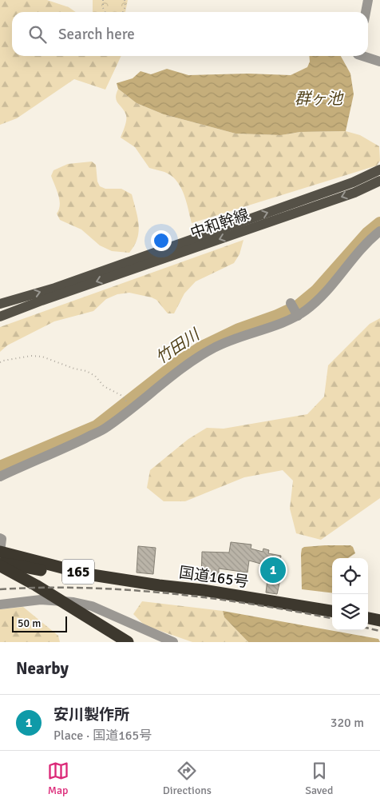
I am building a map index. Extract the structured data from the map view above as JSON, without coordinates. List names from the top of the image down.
{
  "streets": {
    "highway": ["165", "国道165号"],
    "main road": ["中和幹線"]
  },
  "crossings": [
    ["165", "国道165号"]
  ],
  "water": ["群ヶ池", "竹田川"],
  "scale_bar": "50 m",
  "page": {
    "search": "Search here",
    "pins": "1",
    "scale": "50 m",
    "heading": "Nearby",
    "list": [
      {
        "mark": "1",
        "name": "安川製作所",
        "note": "Place · 国道165号",
        "value": "320 m"
      }
    ],
    "nav": ["Map", "Directions", "Saved"]
  }
}
